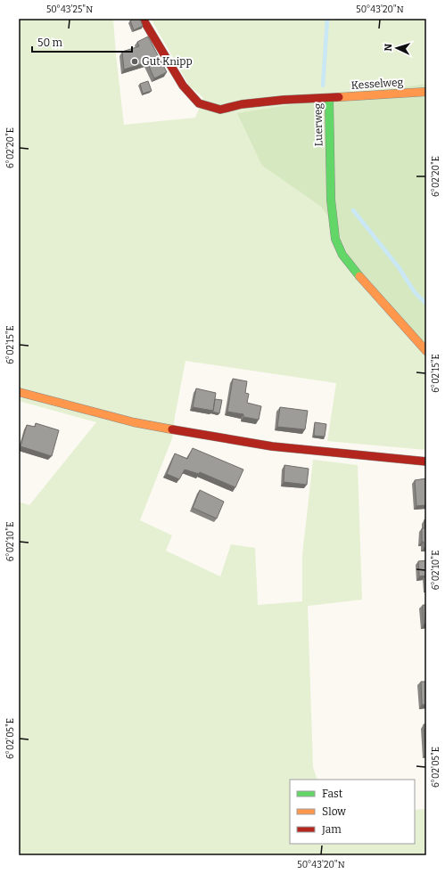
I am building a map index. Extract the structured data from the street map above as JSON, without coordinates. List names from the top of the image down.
{
  "streets": {
    "street": ["Kesselweg", "Luerweg"]
  },
  "crossings": [
    ["Kesselweg", "Luerweg"]
  ],
  "places": ["Gut Knipp"],
  "legend": ["Fast", "Slow", "Jam"],
  "scale_bar": "50 m",
  "north": "left",
  "coordinates": [
    "50°43'25\"N",
    "50°43'20\"N",
    "6°02'20\"E",
    "6°02'15\"E",
    "6°02'10\"E",
    "6°02'05\"E"
  ]
}
